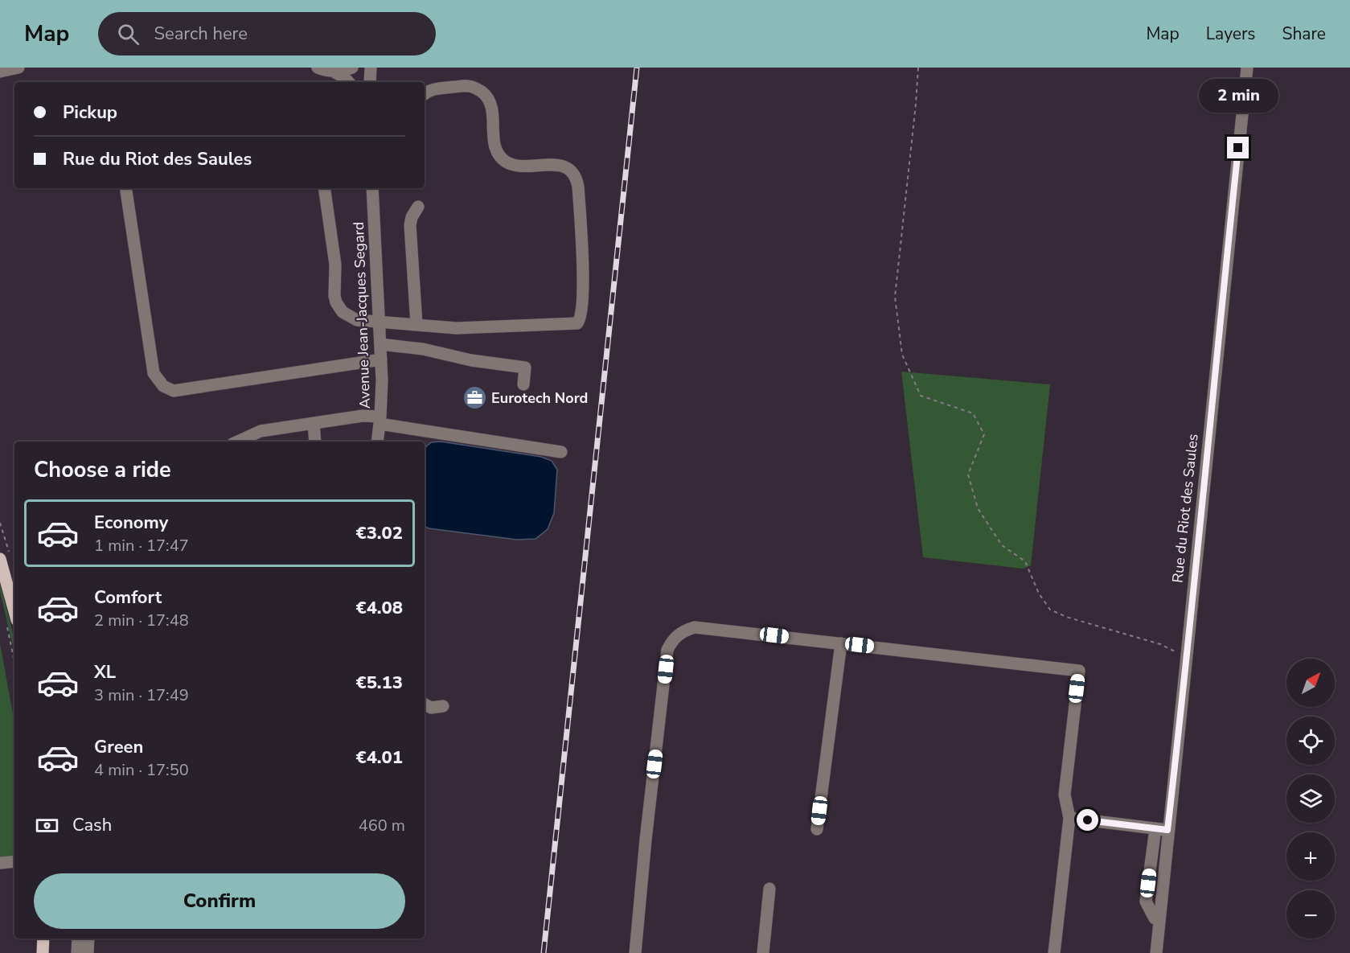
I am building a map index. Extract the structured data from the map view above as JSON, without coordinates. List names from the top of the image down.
{
  "streets": {
    "street": ["Avenue Jean-Jacques Segard", "Rue du Riot des Saules"]
  },
  "places": {
    "office": ["Eurotech Nord"]
  },
  "north": "top right",
  "page": {
    "header": "Map",
    "search": "Search here",
    "nav": ["Map", "Layers", "Share"],
    "bubble": "2 min",
    "banner": ["Pickup", "Rue du Riot des Saules"],
    "heading": "Choose a ride",
    "list": [
      {
        "name": "Economy",
        "note": "1 min · 17:47",
        "value": "€3.02"
      },
      {
        "name": "Comfort",
        "note": "2 min · 17:48",
        "value": "€4.08"
      },
      {
        "name": "XL",
        "note": "3 min · 17:49",
        "value": "€5.13"
      },
      {
        "name": "Green",
        "note": "4 min · 17:50",
        "value": "€4.01"
      }
    ],
    "map_buttons": ["+", "−"],
    "pay": ["Cash", "460 m"],
    "buttons": "Confirm"
  }
}
